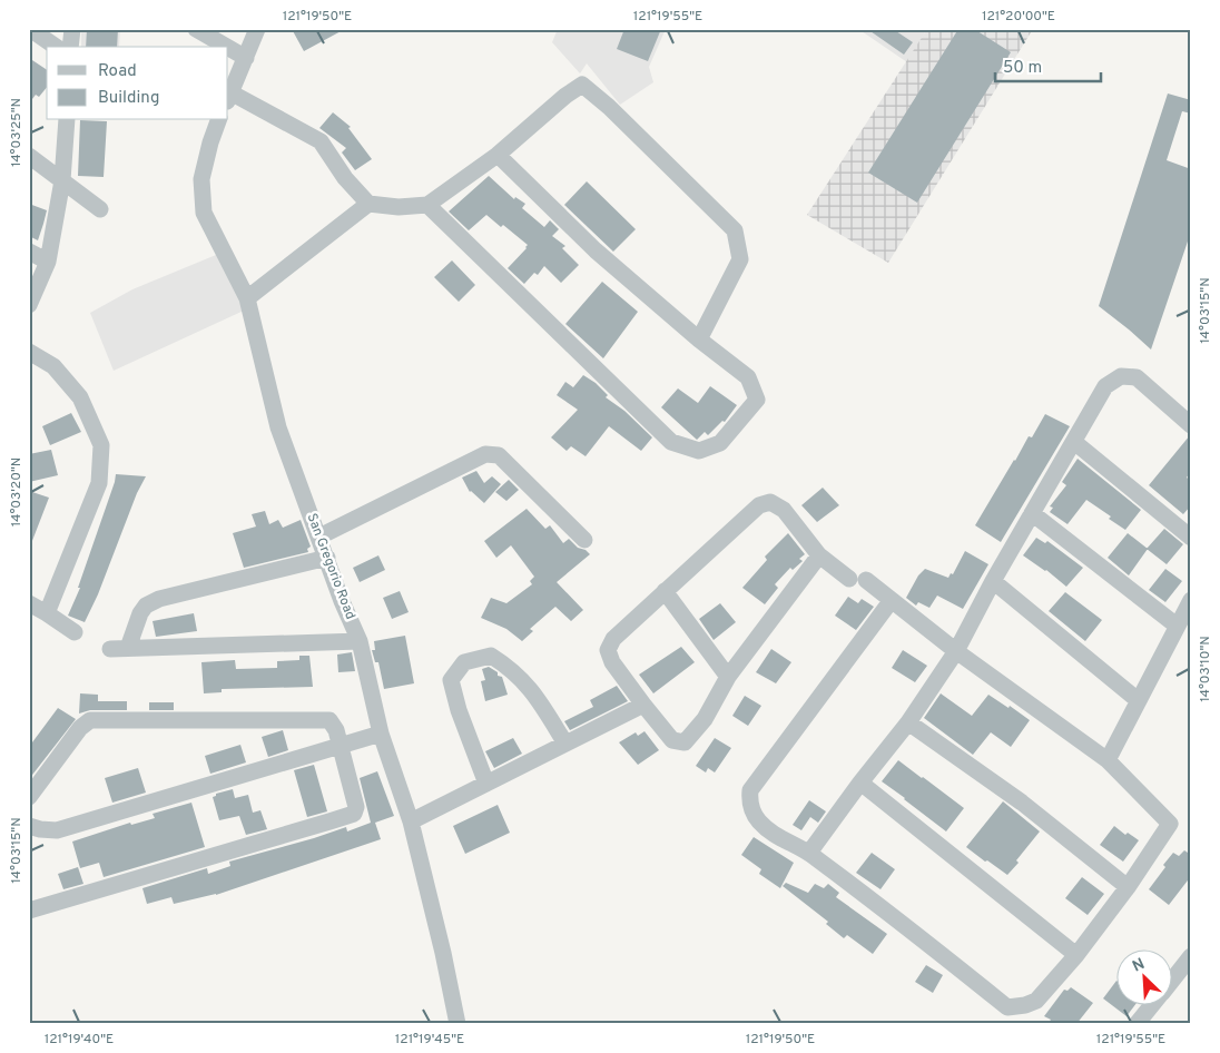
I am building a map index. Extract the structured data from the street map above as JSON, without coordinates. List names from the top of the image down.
{
  "streets": {
    "street": ["San Gregorio Road"]
  },
  "legend": ["Road", "Building"],
  "scale_bar": "50 m",
  "north": "top left",
  "coordinates": [
    "121°19'50\"E",
    "121°19'55\"E",
    "121°20'00\"E",
    "14°03'25\"N",
    "14°03'15\"N",
    "14°03'20\"N",
    "14°03'10\"N",
    "121°19'40\"E",
    "121°19'45\"E"
  ]
}
